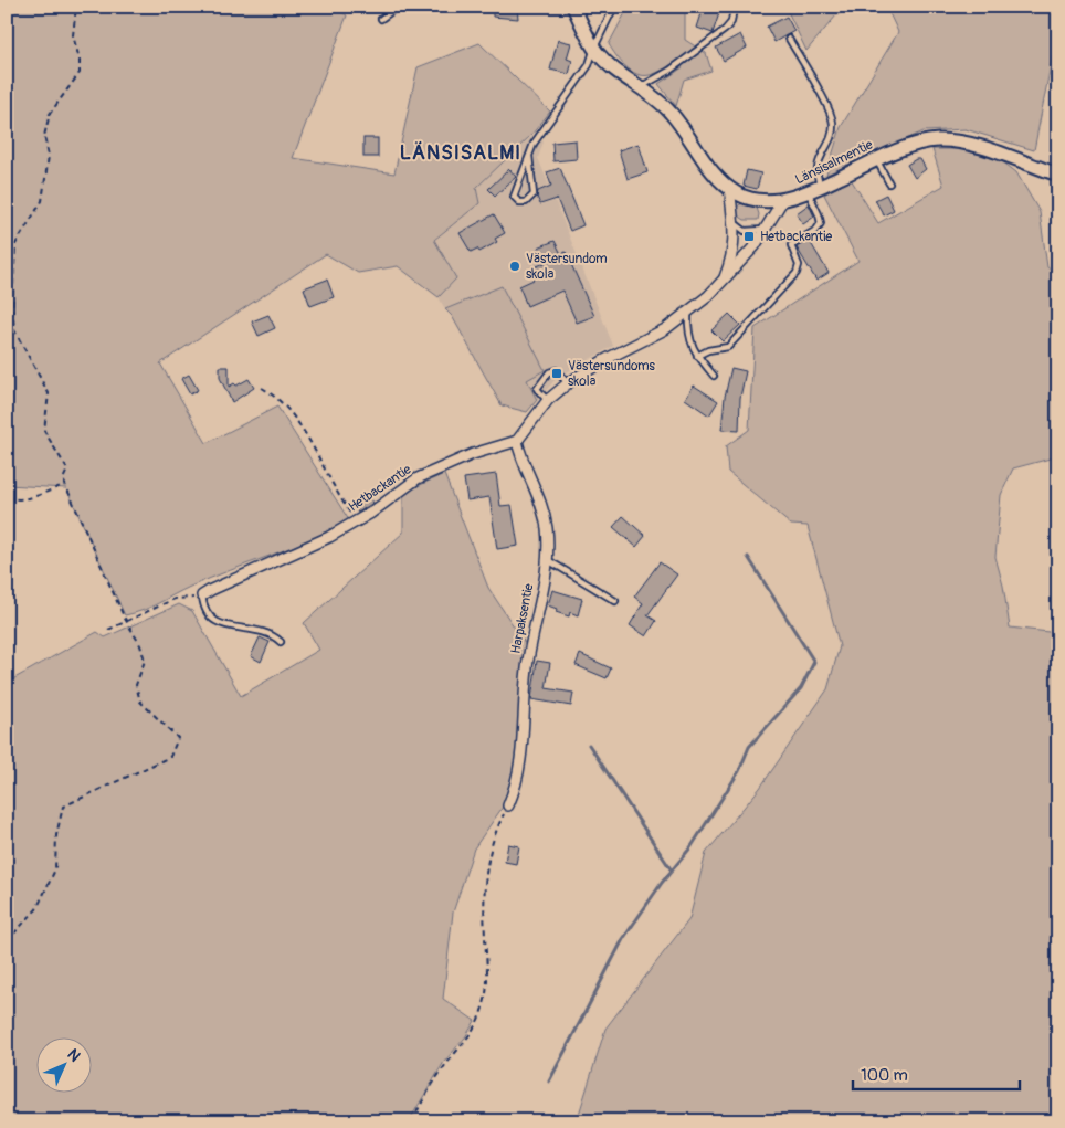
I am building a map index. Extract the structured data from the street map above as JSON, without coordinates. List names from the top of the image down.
{
  "streets": {
    "street": ["Länsisalmentie", "Hetbackantie", "Harpaksentie"]
  },
  "crossings": [
    ["Hetbackantie", "Harpaksentie"]
  ],
  "districts": ["LÄNSISALMI"],
  "places": {
    "transit": ["Hetbackantie", "Västersundoms skola"],
    "other": ["Västersundom skola"]
  },
  "scale_bar": "100 m",
  "north": "top right"
}
